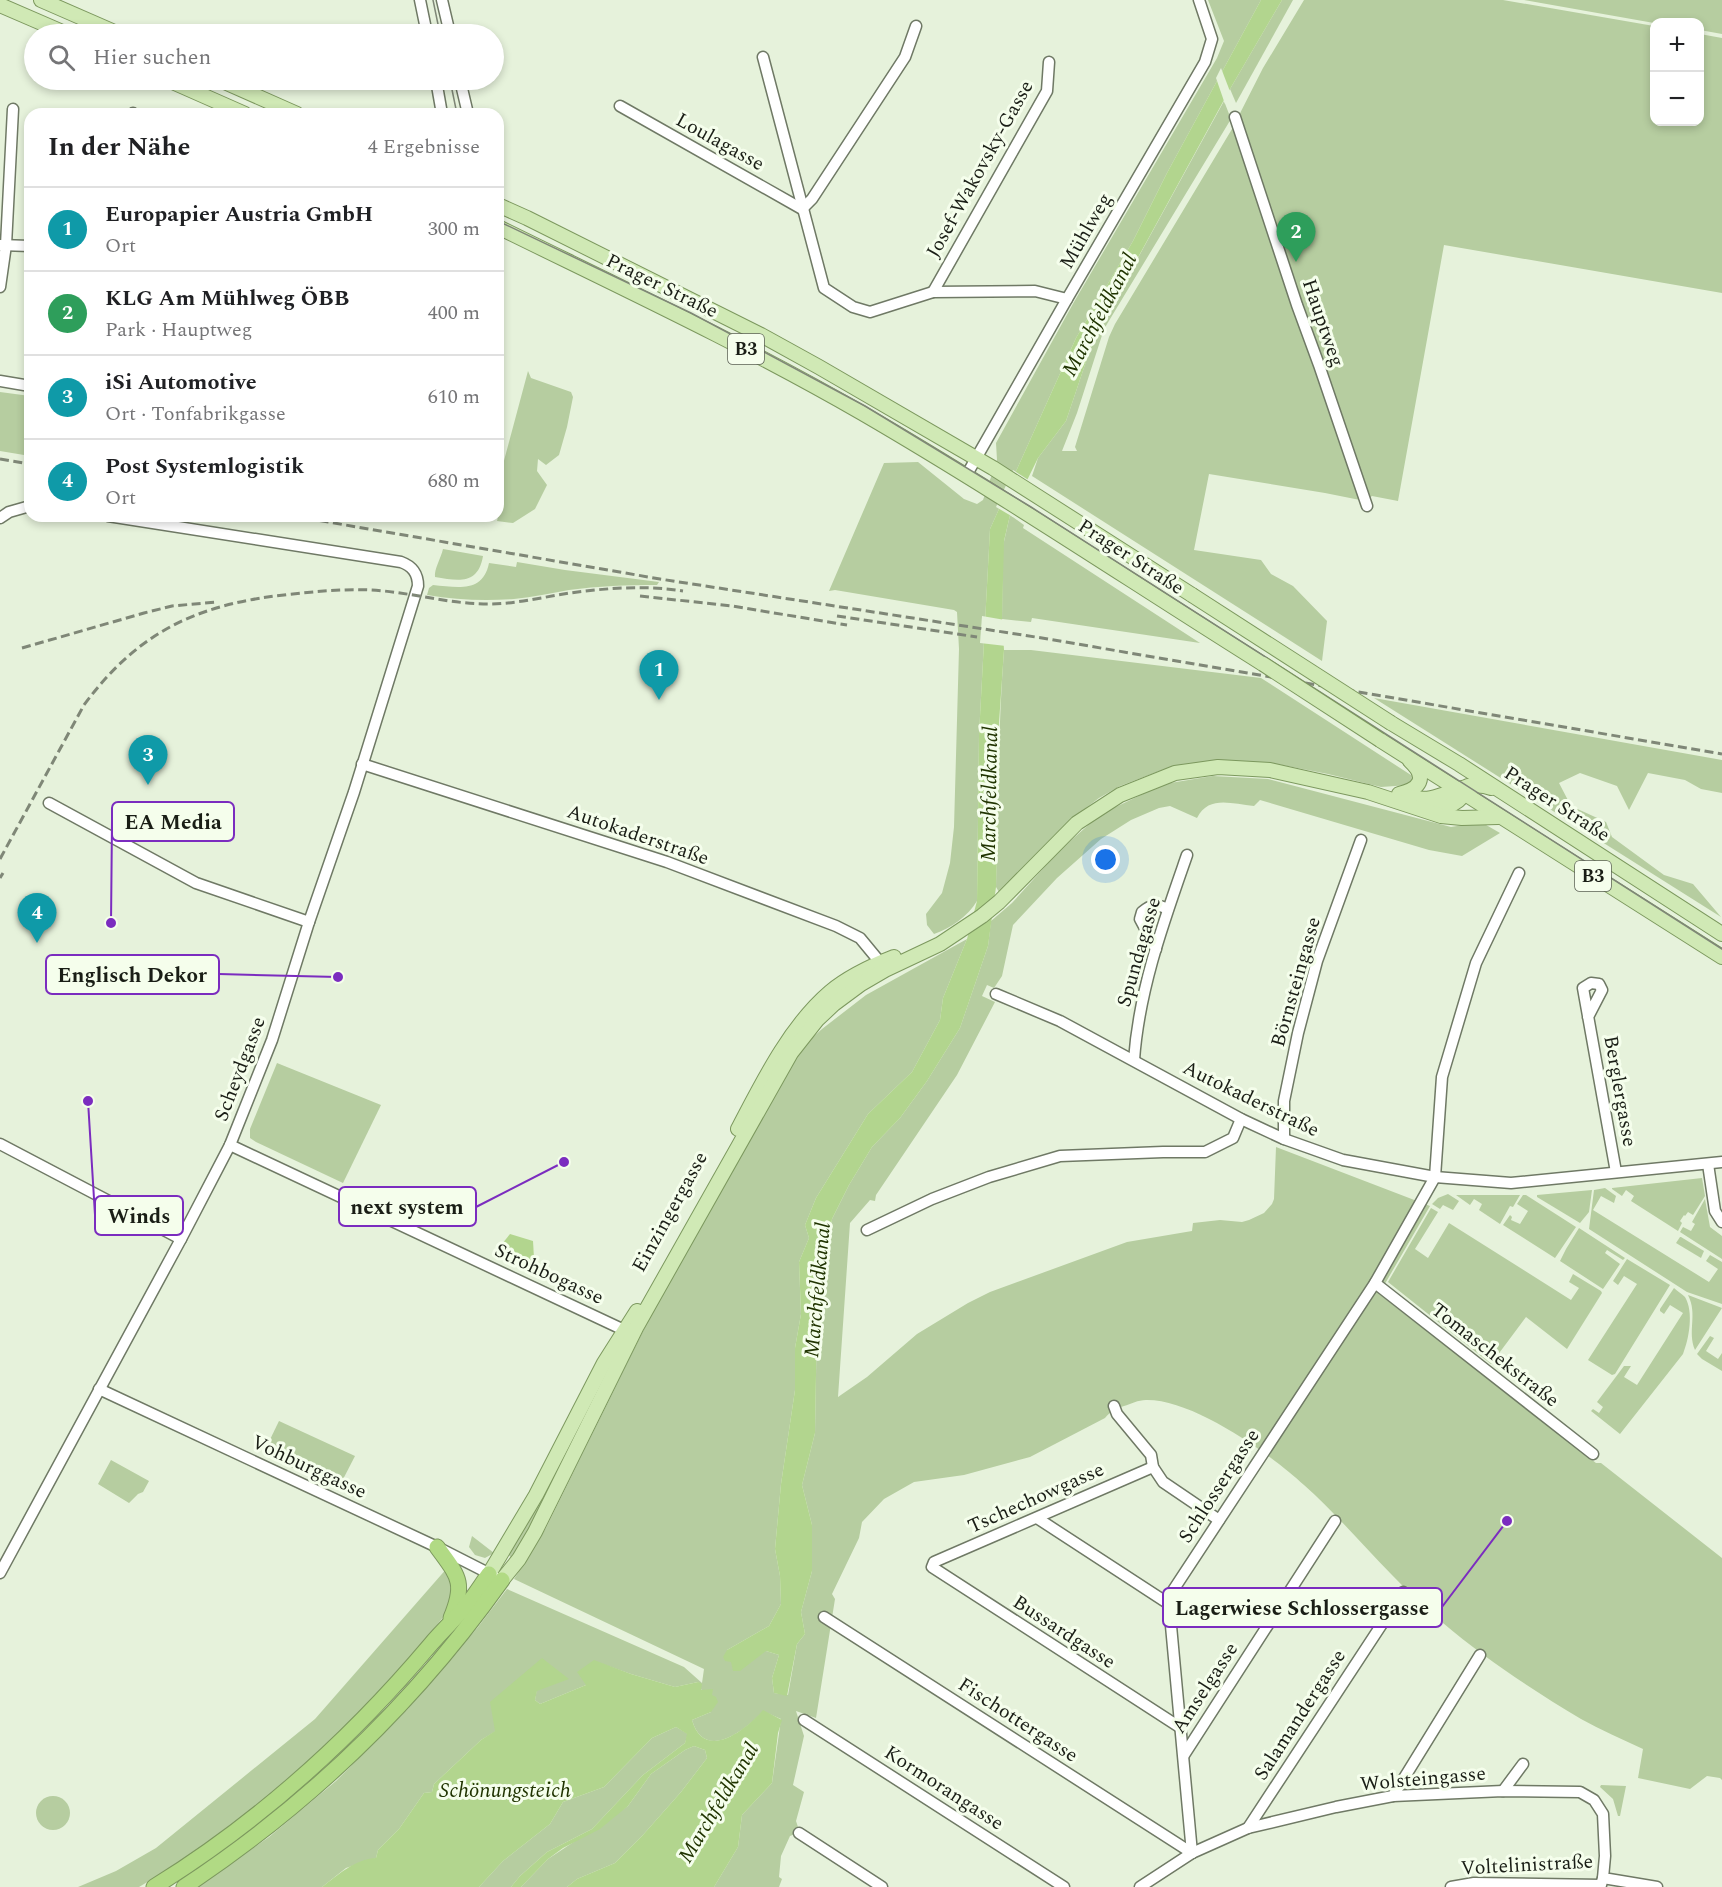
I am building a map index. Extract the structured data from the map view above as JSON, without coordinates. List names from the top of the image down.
{
  "streets": {
    "main road": ["Prager Straße", "B3", "Einzingergasse"],
    "street": [
      "Loulagasse",
      "Josef-Wakovsky-Gasse",
      "Mühlweg",
      "Hauptweg",
      "Autokaderstraße",
      "Spundagasse",
      "Börnsteingasse",
      "Scheydgasse",
      "Berglergasse",
      "Strohbogasse",
      "Tomaschekstraße",
      "Vohburggasse",
      "Schlossergasse",
      "Tschechowgasse",
      "Bussardgasse",
      "Amselgasse",
      "Salamandergasse",
      "Fischottergasse",
      "Wolsteingasse",
      "Kormorangasse",
      "Voltelinistraße"
    ]
  },
  "crossings": [
    ["Mühlweg", "Prager Straße"],
    ["Prager Straße", "Einzingergasse"],
    ["Autokaderstraße", "Spundagasse"],
    ["Autokaderstraße", "Börnsteingasse"],
    ["Autokaderstraße", "Scheydgasse"],
    ["Autokaderstraße", "Berglergasse"],
    ["Autokaderstraße", "Einzingergasse"],
    ["Autokaderstraße", "Schlossergasse"],
    ["Scheydgasse", "Strohbogasse"],
    ["Scheydgasse", "Vohburggasse"],
    ["Einzingergasse", "Strohbogasse"],
    ["Einzingergasse", "Vohburggasse"],
    ["Tomaschekstraße", "Schlossergasse"],
    ["Schlossergasse", "Bussardgasse"],
    ["Schlossergasse", "Amselgasse"],
    ["Schlossergasse", "Fischottergasse"],
    ["Schlossergasse", "Wolsteingasse"],
    ["Tschechowgasse", "Bussardgasse"],
    ["Salamandergasse", "Wolsteingasse"],
    ["Fischottergasse", "Wolsteingasse"],
    ["Wolsteingasse", "Voltelinistraße"]
  ],
  "water": ["Marchfeldkanal", "Schönungsteich"],
  "places": [
    "EA Media",
    "Englisch Dekor",
    "Winds",
    "next system",
    "Lagerwiese Schlossergasse"
  ],
  "page": {
    "map_buttons": ["+", "−"],
    "search": "Hier suchen",
    "heading": ["In der Nähe", "4 Ergebnisse"],
    "list": [
      {
        "mark": "1",
        "name": "Europapier Austria GmbH",
        "note": "Ort",
        "value": "300 m"
      },
      {
        "mark": "2",
        "name": "KLG Am Mühlweg ÖBB",
        "note": "Park · Hauptweg",
        "value": "400 m"
      },
      {
        "mark": "3",
        "name": "iSi Automotive",
        "note": "Ort · Tonfabrikgasse",
        "value": "610 m"
      },
      {
        "mark": "4",
        "name": "Post Systemlogistik",
        "note": "Ort",
        "value": "680 m"
      }
    ],
    "pins": [
      "2",
      "1",
      "3",
      "4"
    ]
  }
}
